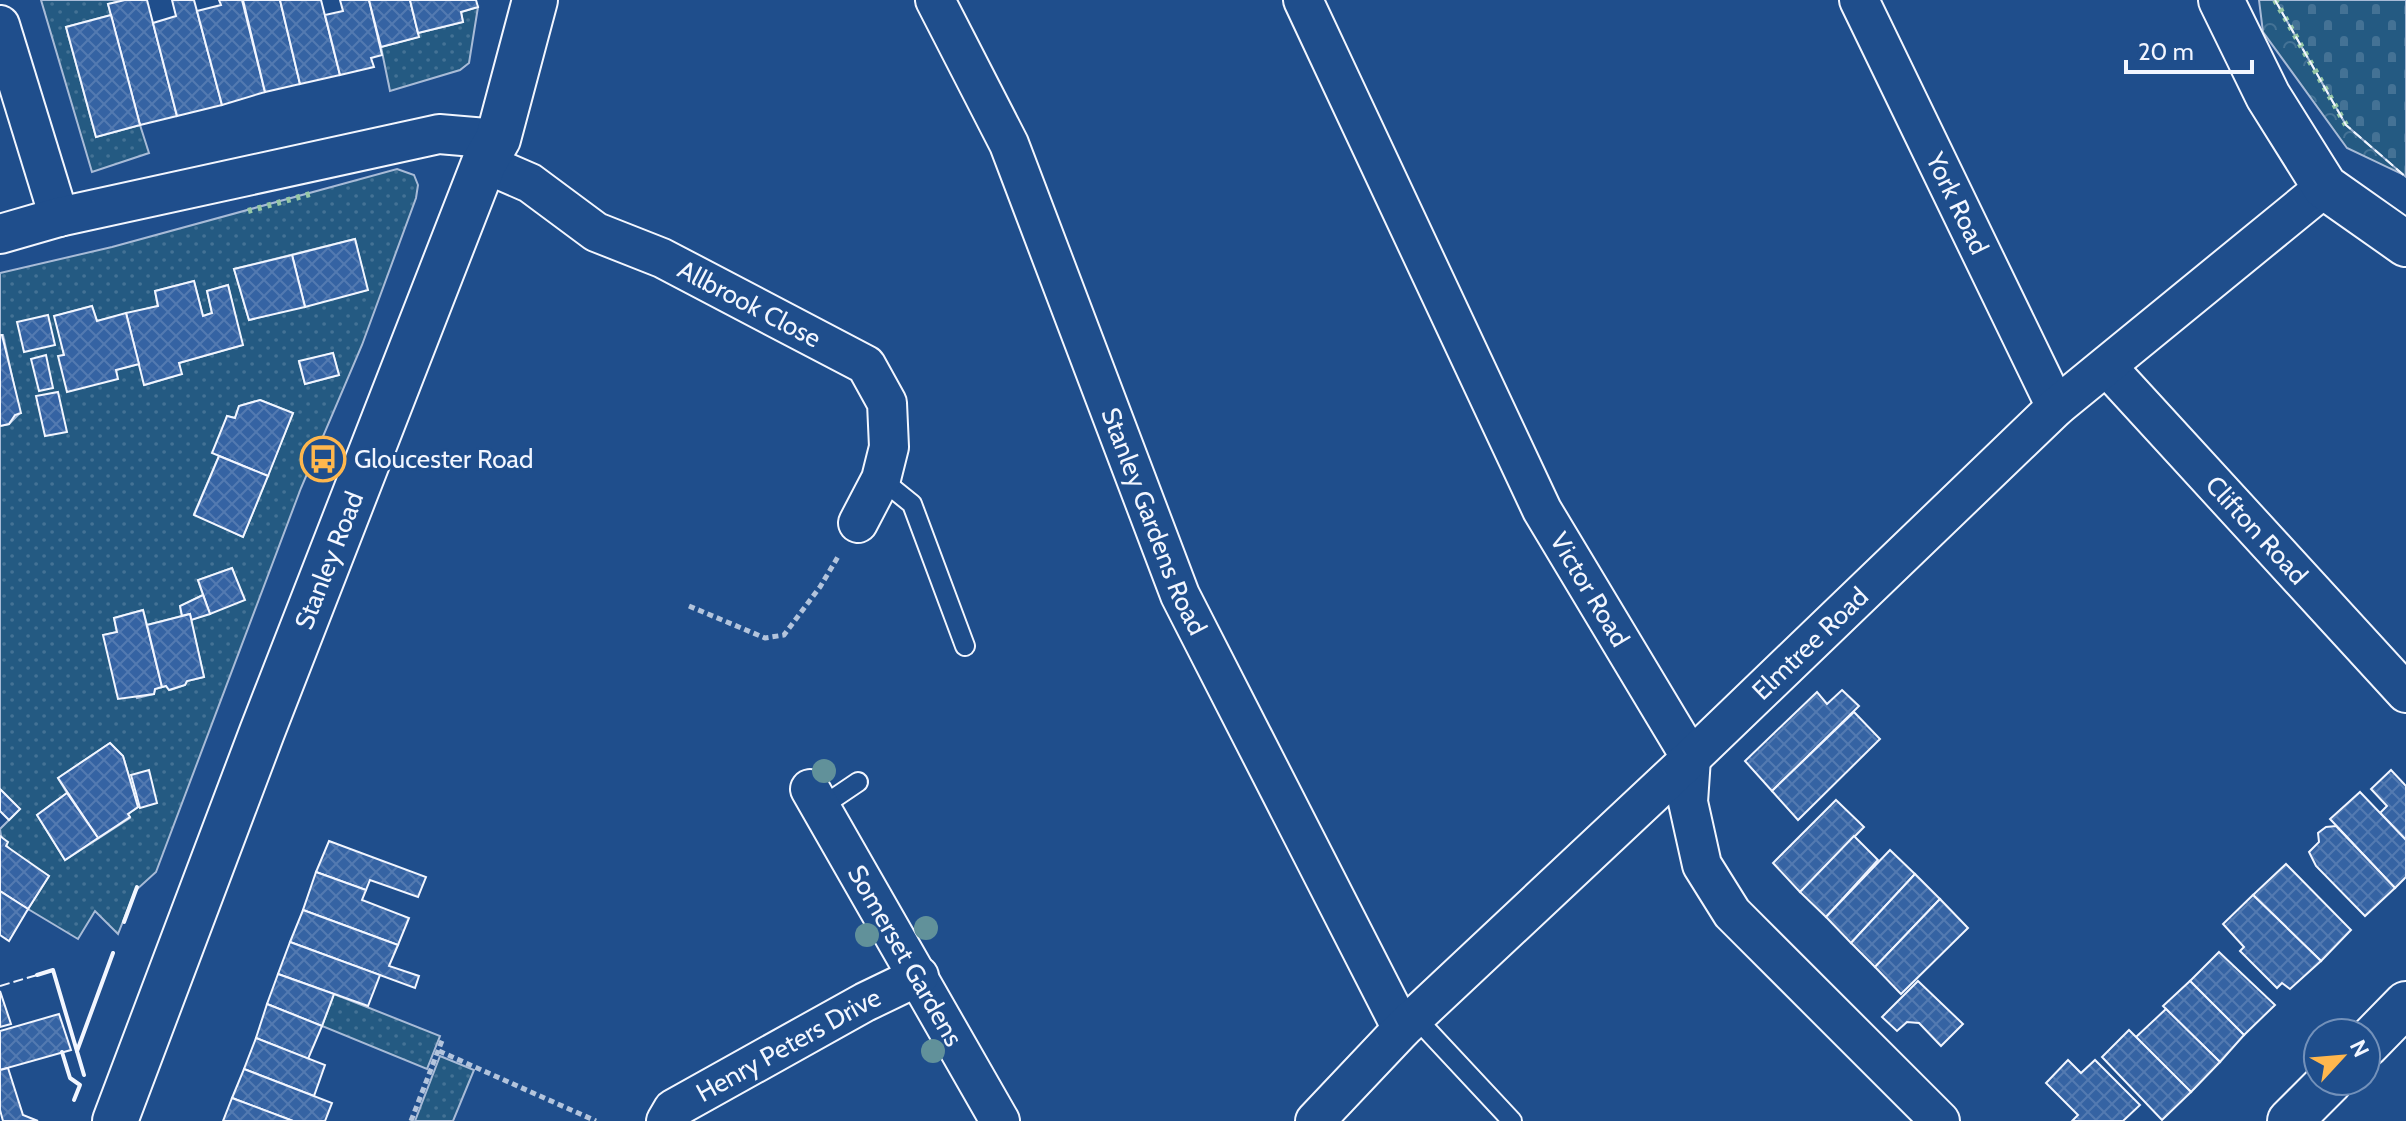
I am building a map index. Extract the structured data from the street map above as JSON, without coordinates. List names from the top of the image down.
{
  "streets": {
    "main road": ["Stanley Road"],
    "street": [
      "York Road",
      "Allbrook Close",
      "Stanley Gardens Road",
      "Clifton Road",
      "Victor Road",
      "Elmtree Road",
      "Somerset Gardens",
      "Henry Peters Drive"
    ]
  },
  "crossings": [
    ["York Road", "Elmtree Road"],
    ["Allbrook Close", "Stanley Road"],
    ["Stanley Gardens Road", "Elmtree Road"],
    ["Clifton Road", "Elmtree Road"],
    ["Victor Road", "Elmtree Road"],
    ["Somerset Gardens", "Henry Peters Drive"]
  ],
  "places": {
    "bus stop": ["Gloucester Road"]
  },
  "scale_bar": "20 m",
  "north": "top right"
}
